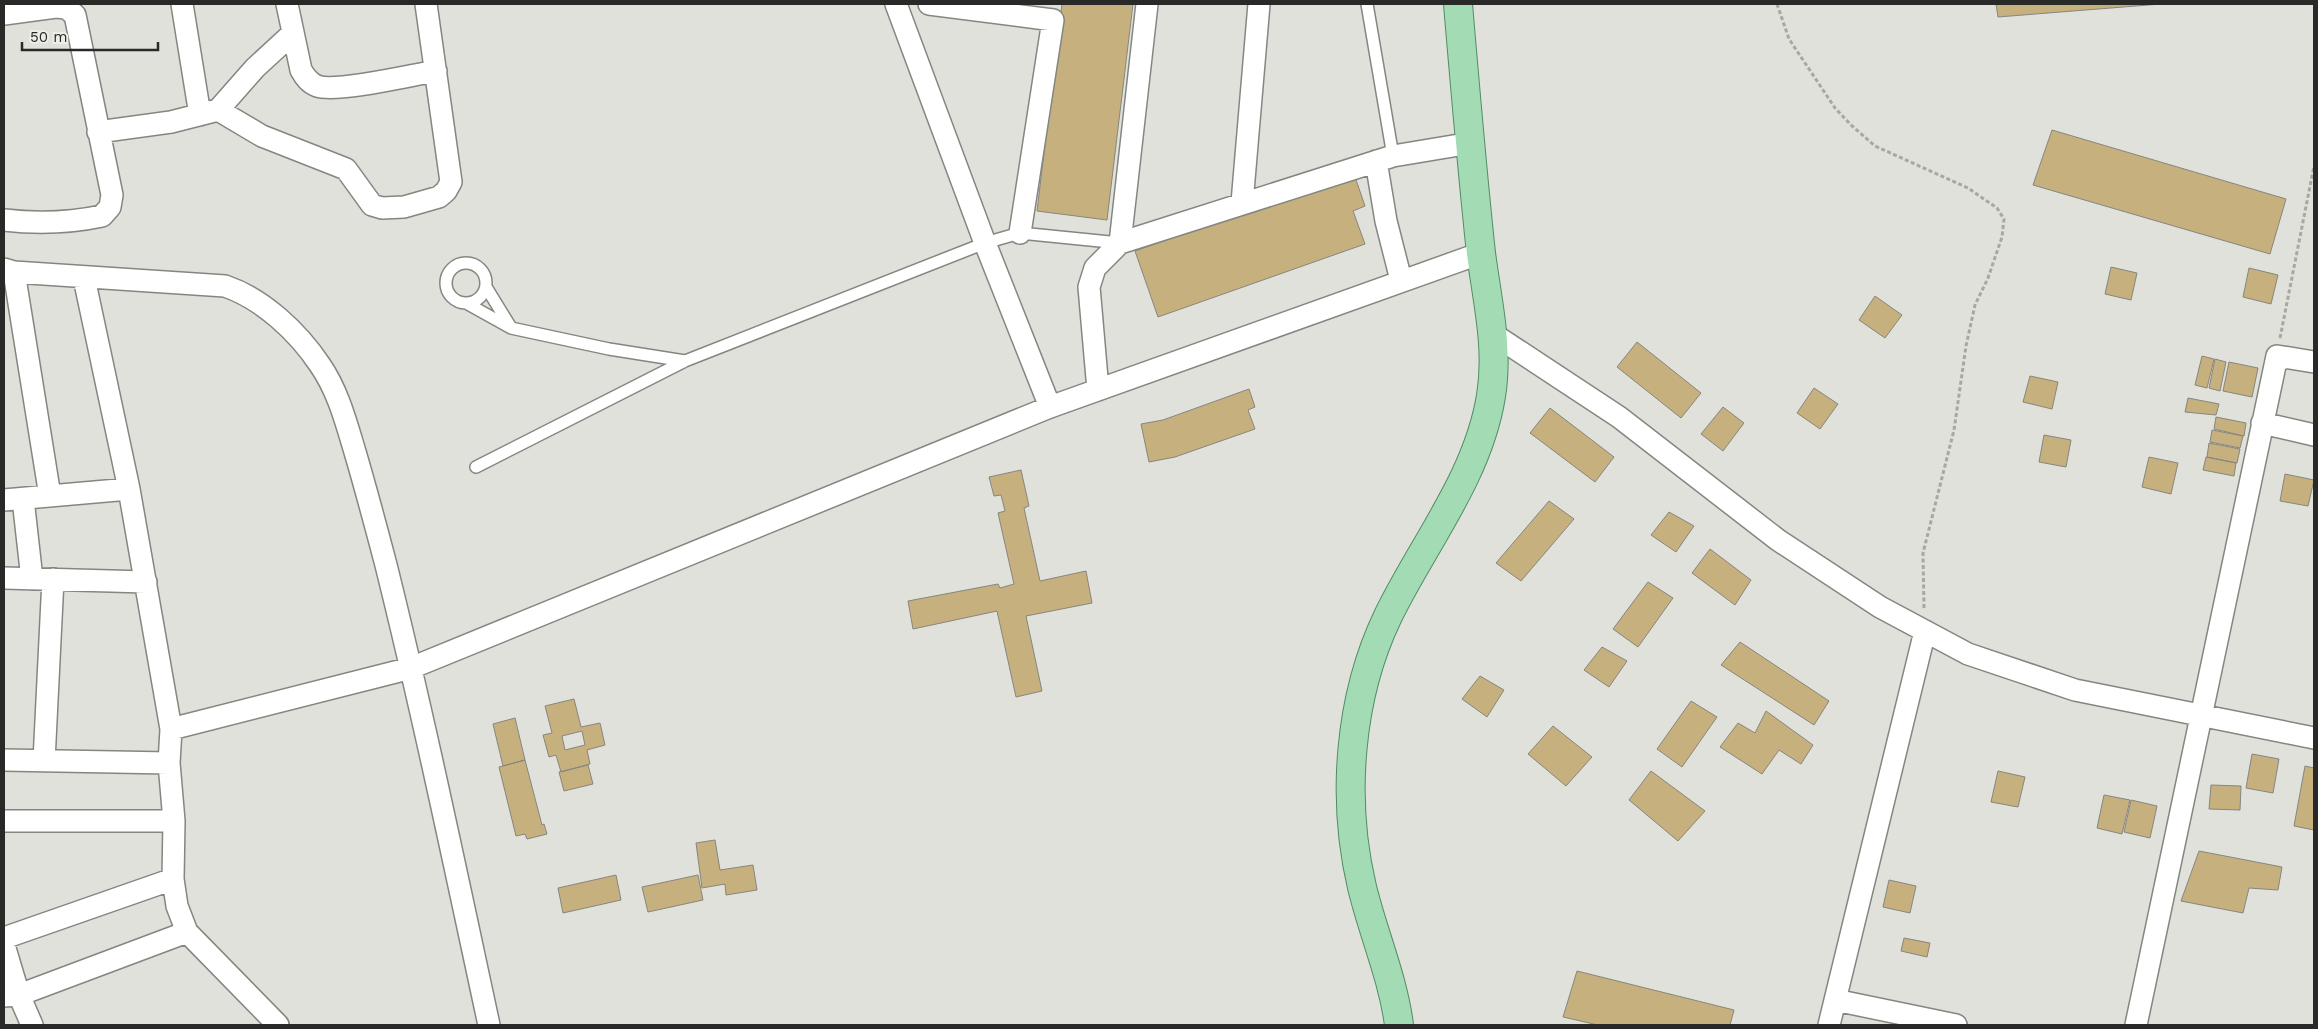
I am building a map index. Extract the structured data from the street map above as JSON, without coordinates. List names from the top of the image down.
{
  "scale_bar": "50 m"
}
